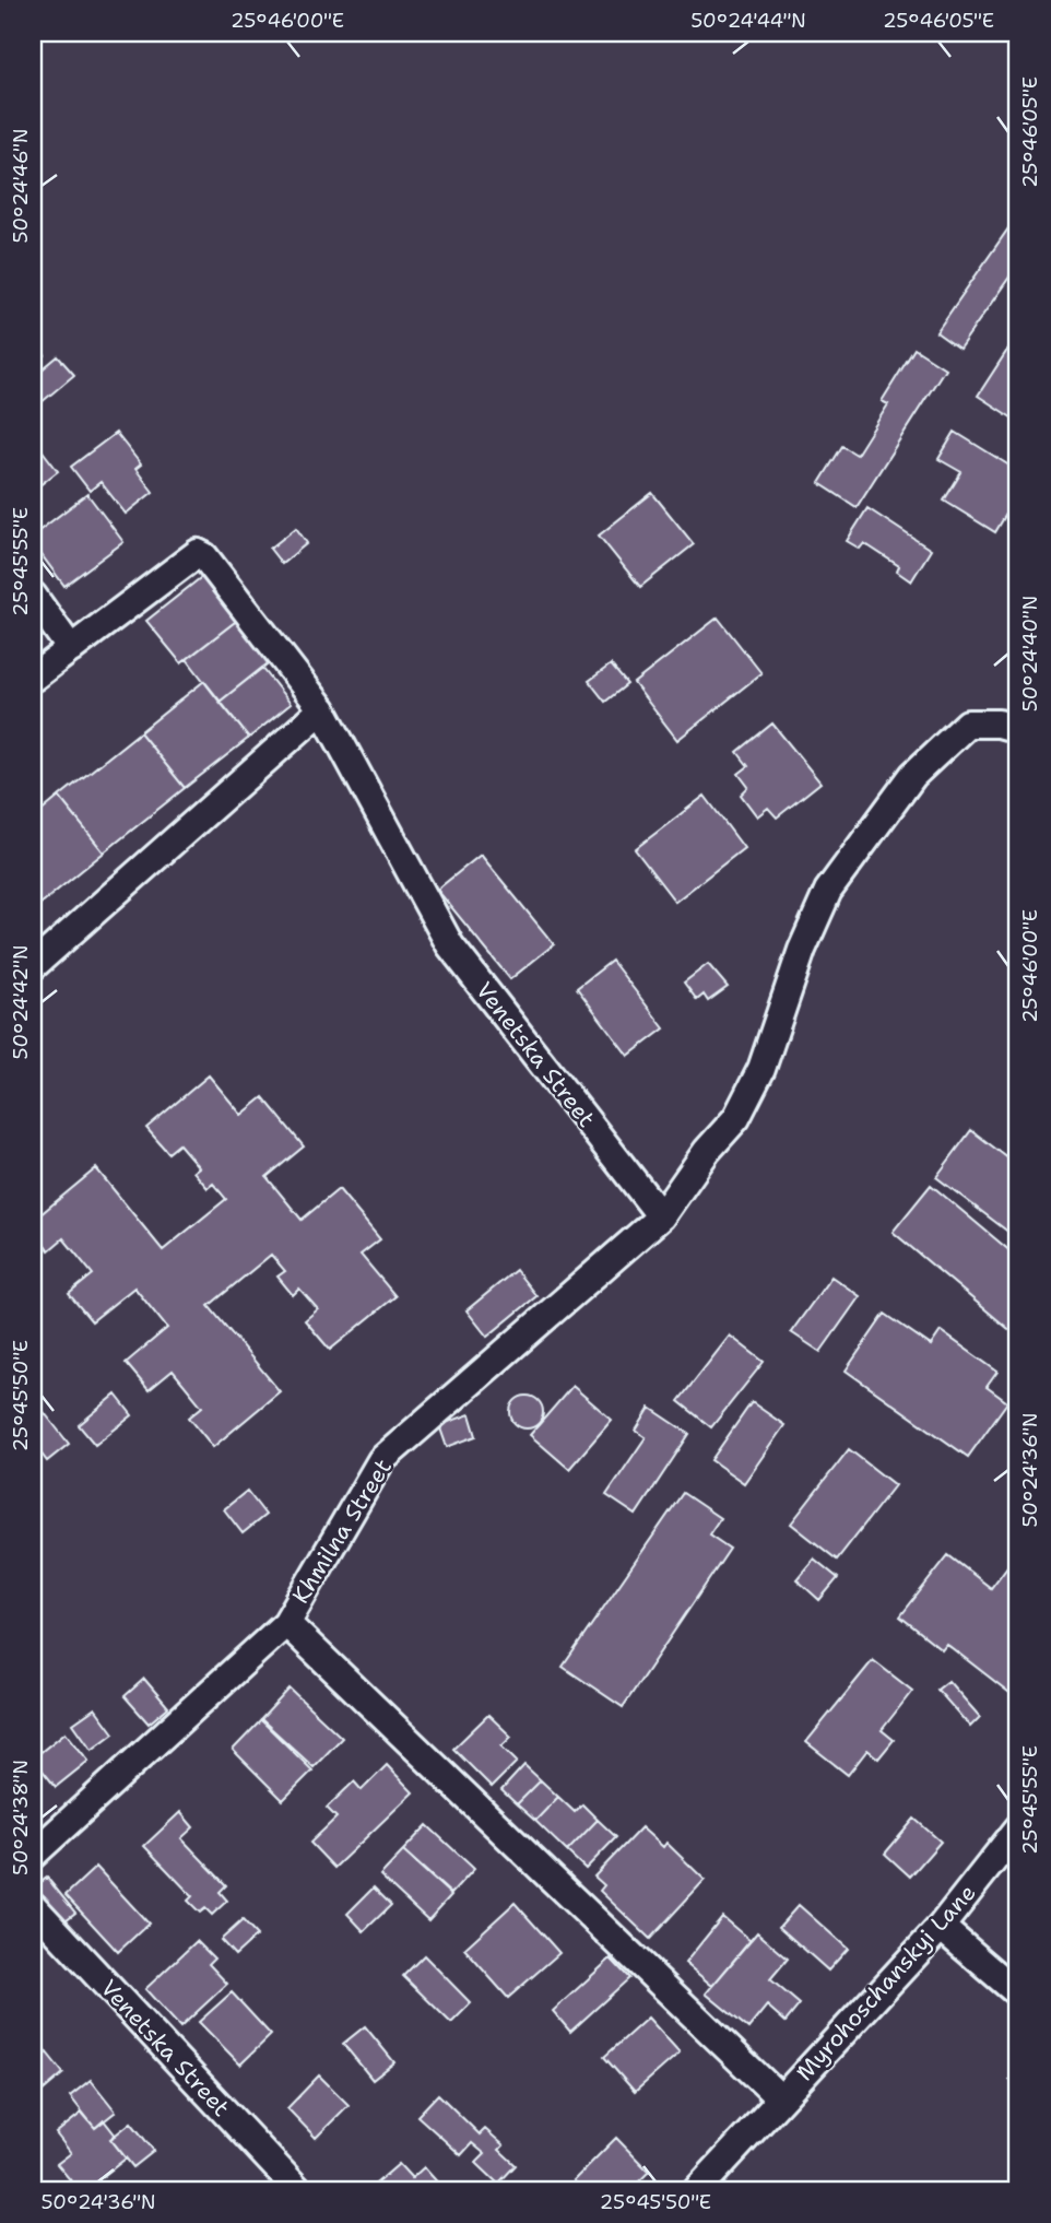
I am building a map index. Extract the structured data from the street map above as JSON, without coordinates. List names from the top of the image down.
{
  "streets": {
    "street": ["Venetska Street", "Khmilna Street", "Myrohoschanskyi Lane"]
  },
  "crossings": [
    ["Venetska Street", "Khmilna Street"]
  ],
  "coordinates": [
    "25°46'00\"E",
    "50°24'44\"N",
    "25°46'05\"E",
    "50°24'46\"N",
    "25°45'55\"E",
    "50°24'40\"N",
    "50°24'42\"N",
    "25°45'50\"E",
    "50°24'36\"N",
    "50°24'38\"N"
  ]
}
